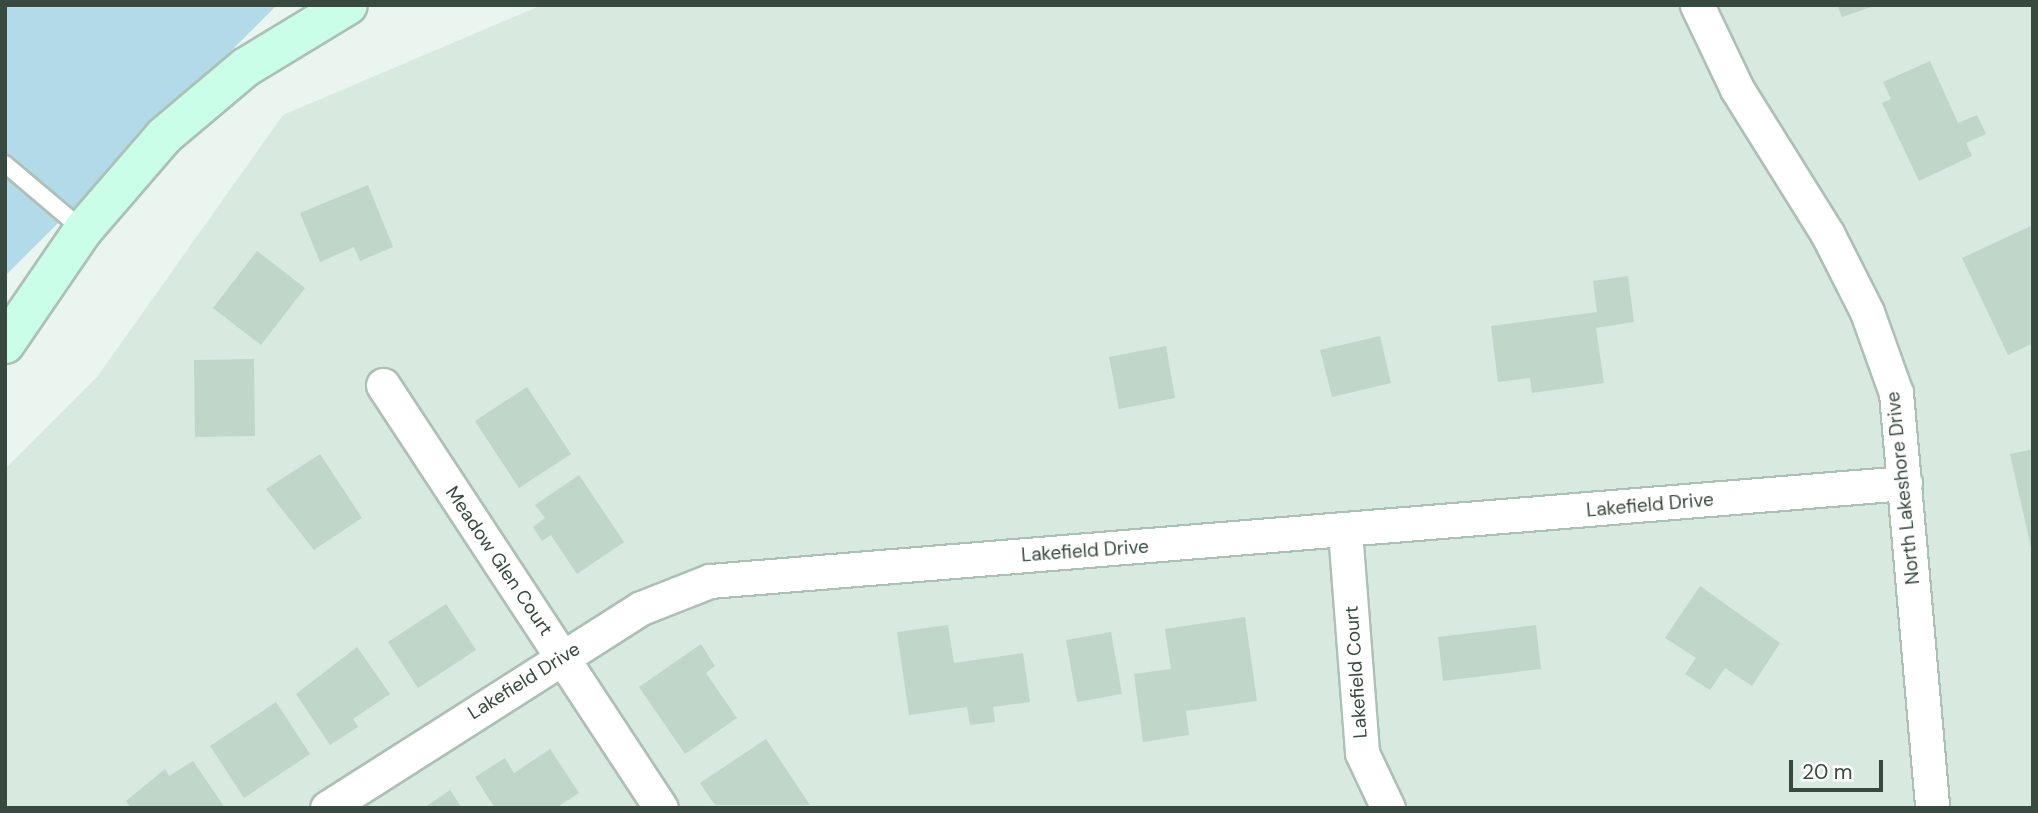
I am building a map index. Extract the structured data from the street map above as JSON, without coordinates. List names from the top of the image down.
{
  "streets": {
    "street": [
      "North Lakeshore Drive",
      "Lakefield Drive",
      "Meadow Glen Court",
      "Lakefield Court"
    ]
  },
  "crossings": [
    ["North Lakeshore Drive", "Lakefield Drive"],
    ["Lakefield Drive", "Meadow Glen Court"],
    ["Lakefield Drive", "Lakefield Court"]
  ],
  "scale_bar": "20 m"
}
